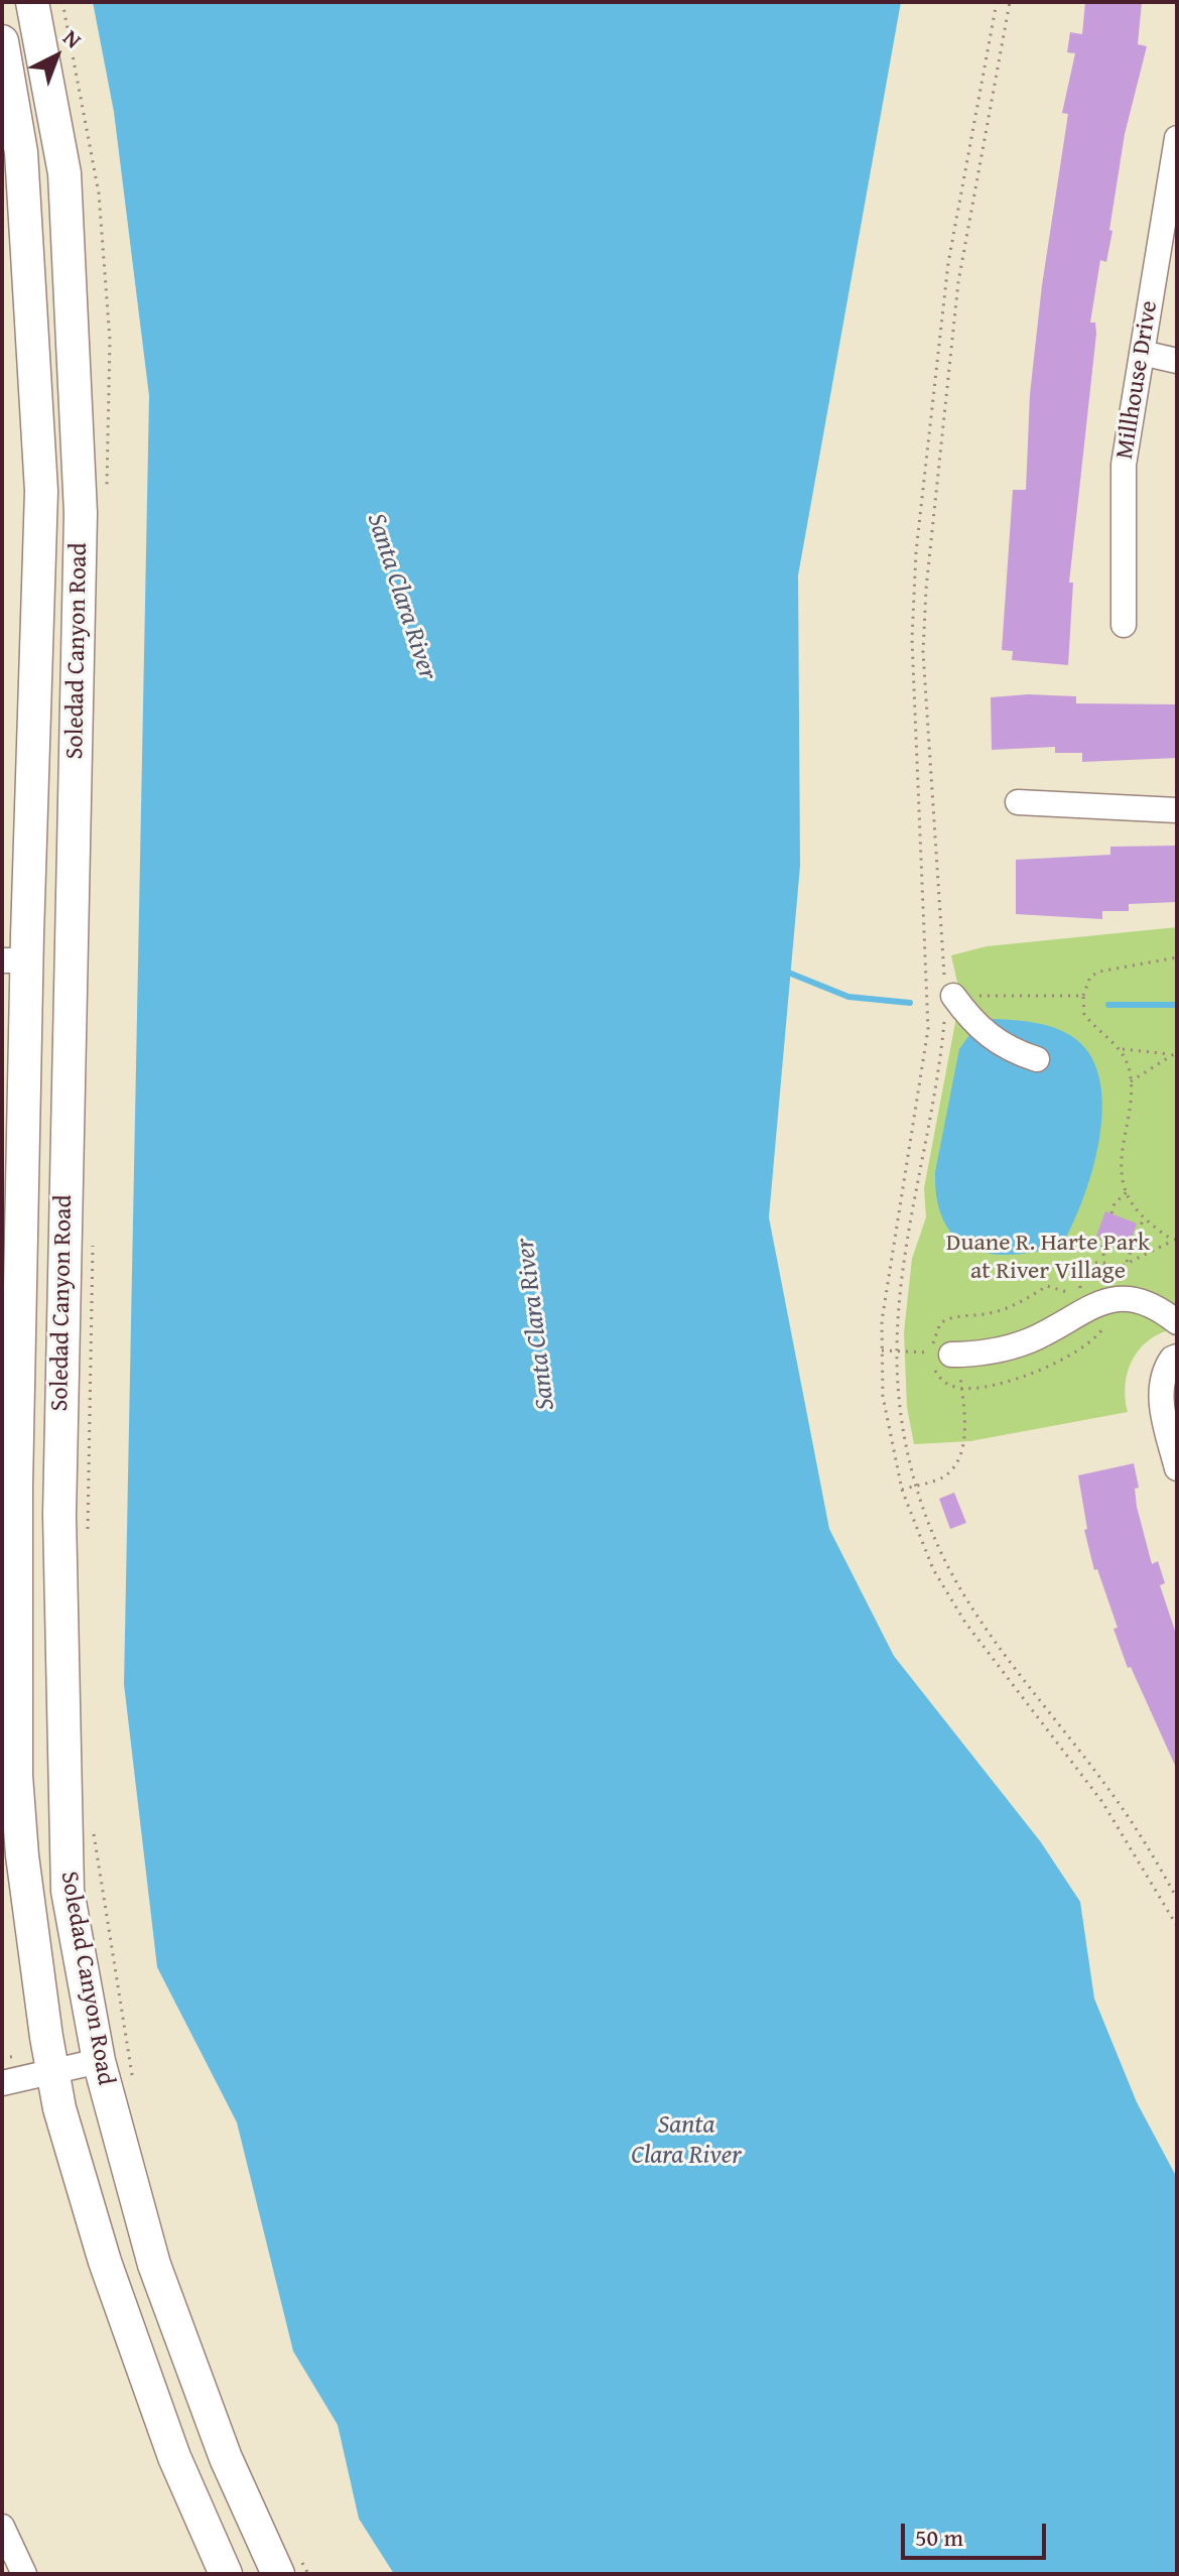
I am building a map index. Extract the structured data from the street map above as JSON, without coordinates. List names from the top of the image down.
{
  "streets": {
    "main road": ["Soledad Canyon Road"],
    "street": ["Millhouse Drive"]
  },
  "water": ["Santa Clara River"],
  "parks": ["Duane R. Harte Park at River Village"],
  "scale_bar": "50 m",
  "north": "top right"
}
